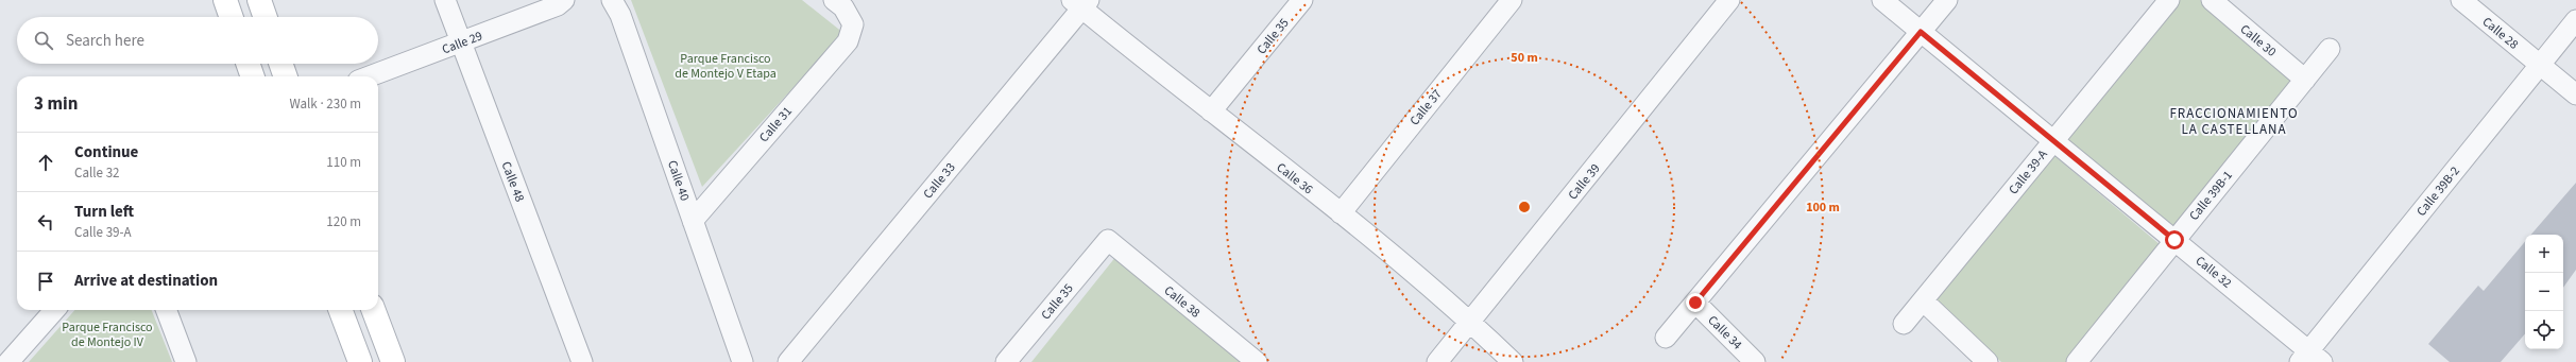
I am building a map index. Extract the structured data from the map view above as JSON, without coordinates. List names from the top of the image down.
{
  "streets": {
    "street": [
      "Calle 28",
      "Calle 35",
      "Calle 30",
      "Calle 29",
      "Calle 37",
      "Calle 31",
      "Calle 39-A",
      "Calle 36",
      "Calle 40",
      "Calle 33",
      "Calle 48",
      "Calle 39",
      "Calle 39B-2",
      "Calle 39B-1",
      "Calle 32",
      "Calle 38",
      "Calle 34"
    ]
  },
  "crossings": [
    ["Calle 28", "Calle 39B-2"],
    ["Calle 35", "Calle 36"],
    ["Calle 35", "Calle 38"],
    ["Calle 30", "Calle 39B-1"],
    ["Calle 29", "Calle 48"],
    ["Calle 37", "Calle 36"],
    ["Calle 31", "Calle 40"],
    ["Calle 39-A", "Calle 32"],
    ["Calle 36", "Calle 33"],
    ["Calle 36", "Calle 39"],
    ["Calle 39B-2", "Calle 32"],
    ["Calle 39B-1", "Calle 32"]
  ],
  "districts": ["FRACCIONAMIENTO LA CASTELLANA"],
  "parks": ["Parque Francisco de Montejo V Etapa", "Parque Francisco de Montejo IV"],
  "page": {
    "search": "Search here",
    "heading": ["3 min", "Walk · 230 m"],
    "list": [
      ["Continue", "Calle 32", "110 m"],
      ["Turn left", "Calle 39-A", "120 m"],
      "Arrive at destination"
    ],
    "map_buttons": ["+", "−"]
  },
  "rings": ["50 m", "100 m"]
}
